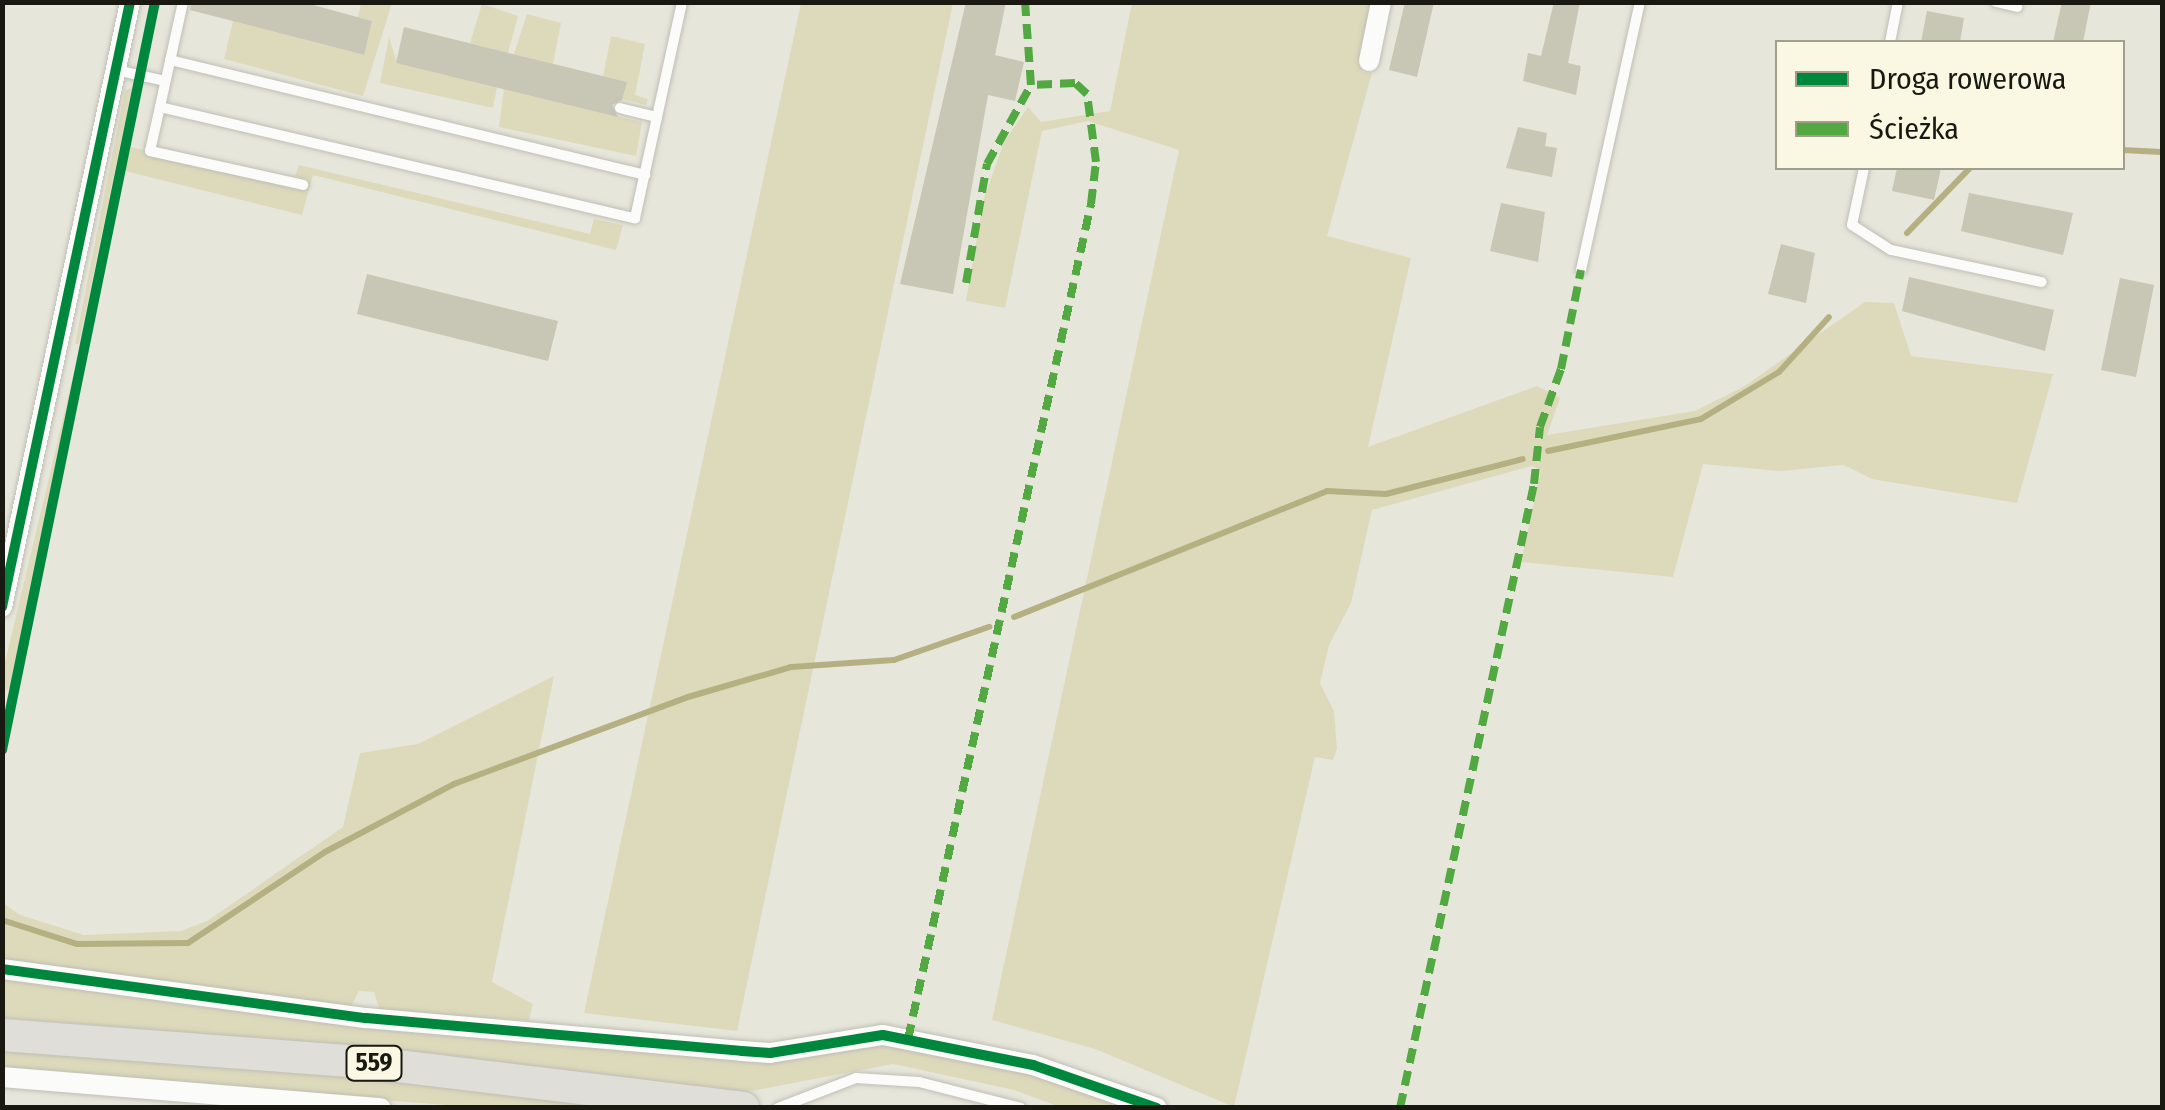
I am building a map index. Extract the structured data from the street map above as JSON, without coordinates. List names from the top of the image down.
{
  "streets": {
    "main road": ["559"]
  },
  "legend": ["Droga rowerowa", "Ścieżka"]
}
